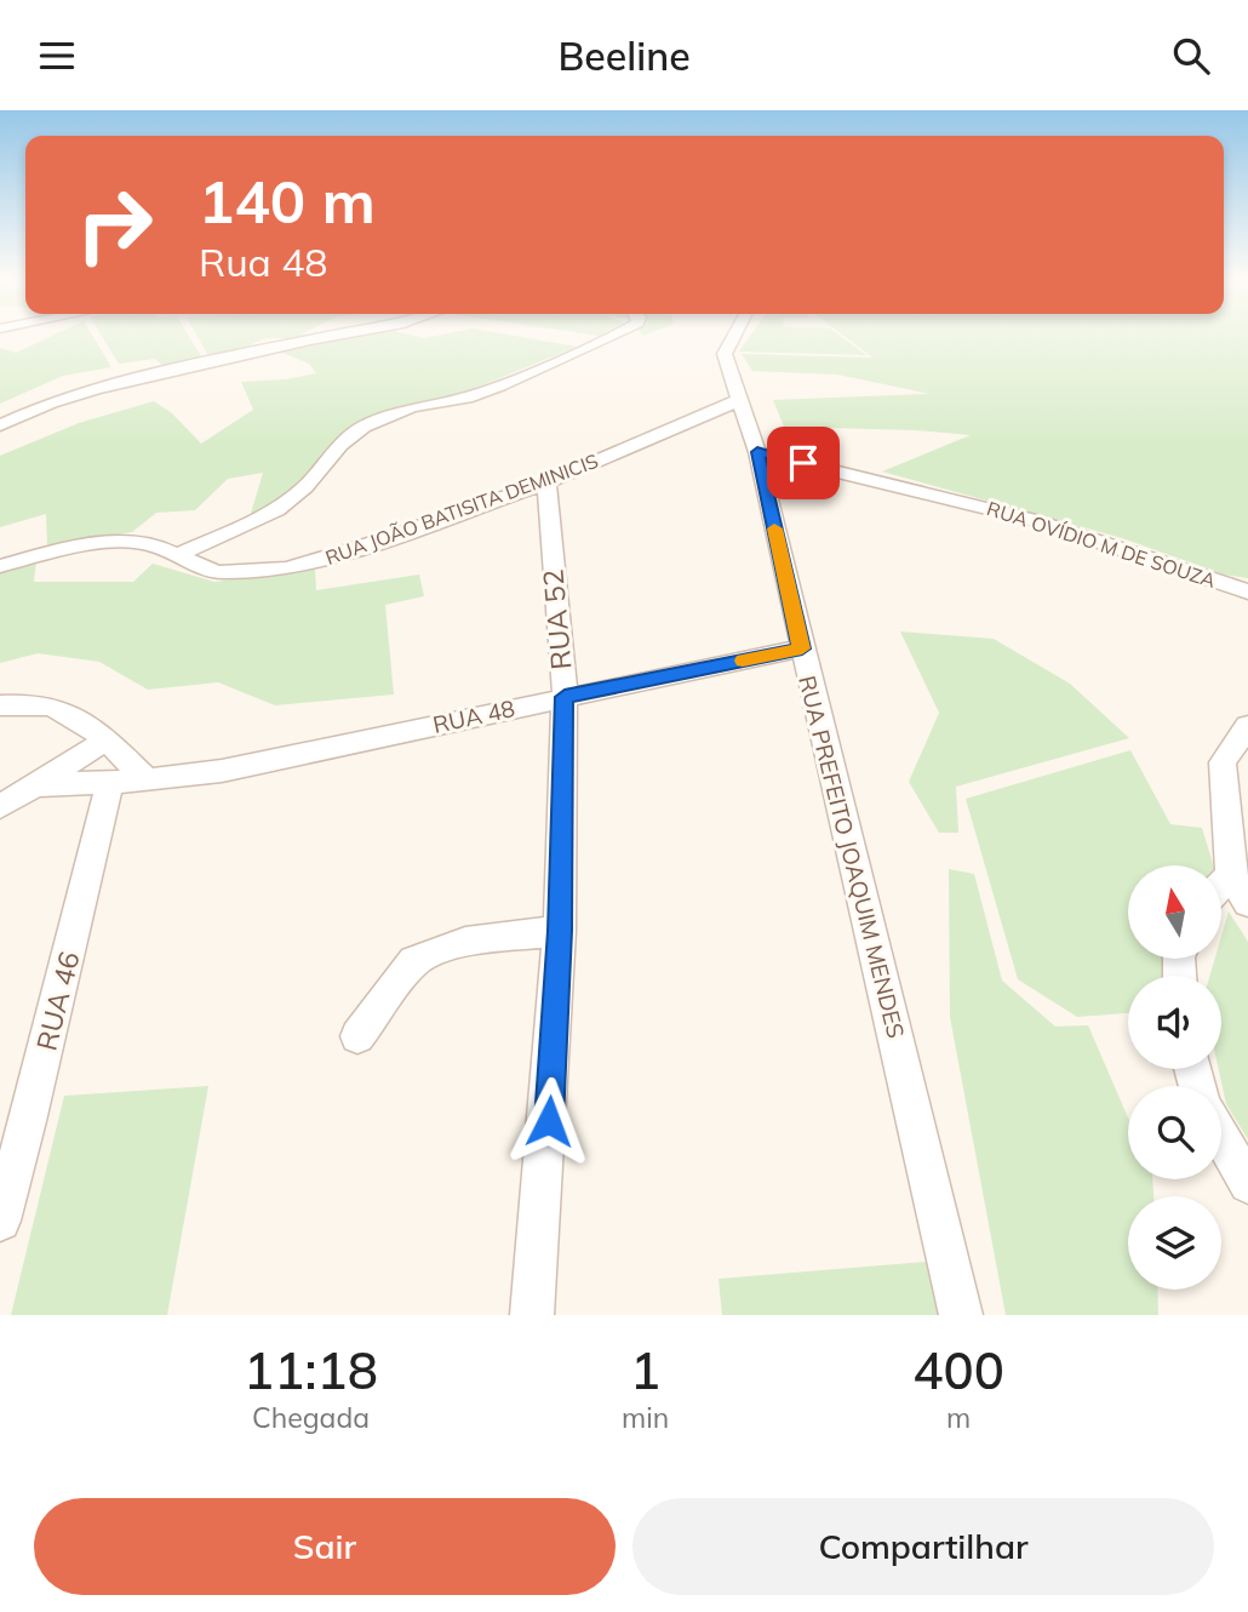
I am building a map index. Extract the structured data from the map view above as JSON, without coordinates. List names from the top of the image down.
{
  "streets": {
    "street": [
      "RUA JOÃO BATISITA DEMINICIS",
      "RUA OVÍDIO M DE SOUZA",
      "RUA 52",
      "RUA 48",
      "RUA PREFEITO JOAQUIM MENDES",
      "RUA 46"
    ]
  },
  "crossings": [
    ["RUA JOÃO BATISITA DEMINICIS", "RUA 52"],
    ["RUA JOÃO BATISITA DEMINICIS", "RUA PREFEITO JOAQUIM MENDES"],
    ["RUA OVÍDIO M DE SOUZA", "RUA PREFEITO JOAQUIM MENDES"],
    ["RUA 52", "RUA 48"],
    ["RUA 48", "RUA PREFEITO JOAQUIM MENDES"],
    ["RUA 48", "RUA 46"]
  ],
  "north": "top",
  "page": {
    "header": "Beeline",
    "turn": ["140 m", "Rua 48"],
    "eta": [
      "11:18",
      "Chegada",
      "1",
      "min",
      "400",
      "m"
    ],
    "buttons": ["Sair", "Compartilhar"]
  }
}
